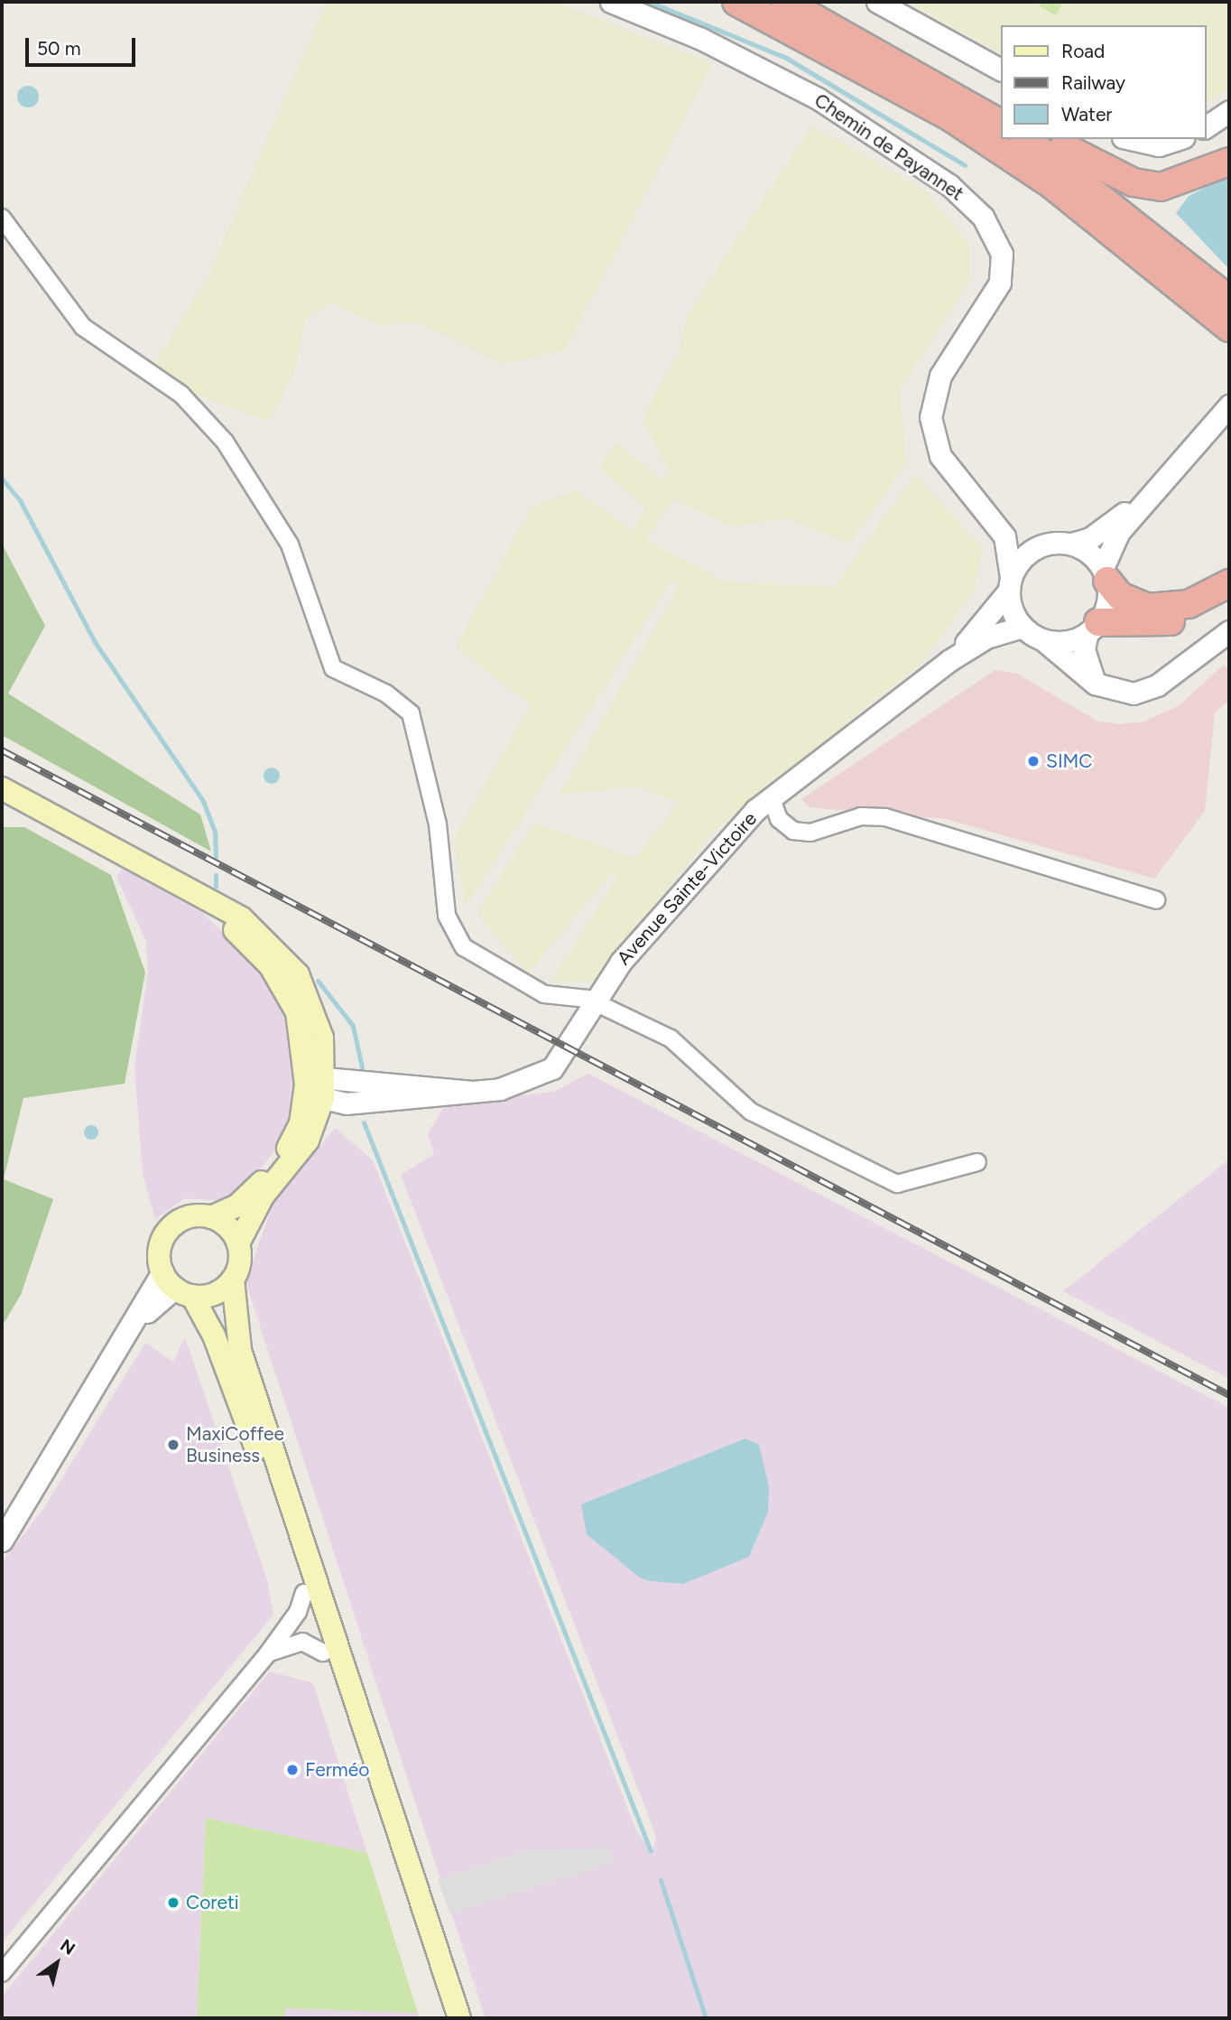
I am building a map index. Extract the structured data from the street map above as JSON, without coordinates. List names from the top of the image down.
{
  "streets": {
    "street": ["Chemin de Payannet", "Avenue Sainte-Victoire"]
  },
  "crossings": [
    ["Chemin de Payannet", "Avenue Sainte-Victoire"]
  ],
  "places": [
    "SIMC",
    "MaxiCoffee Business",
    "Ferméo",
    "Coreti"
  ],
  "legend": ["Road", "Railway", "Water"],
  "scale_bar": "50 m",
  "north": "top right"
}
